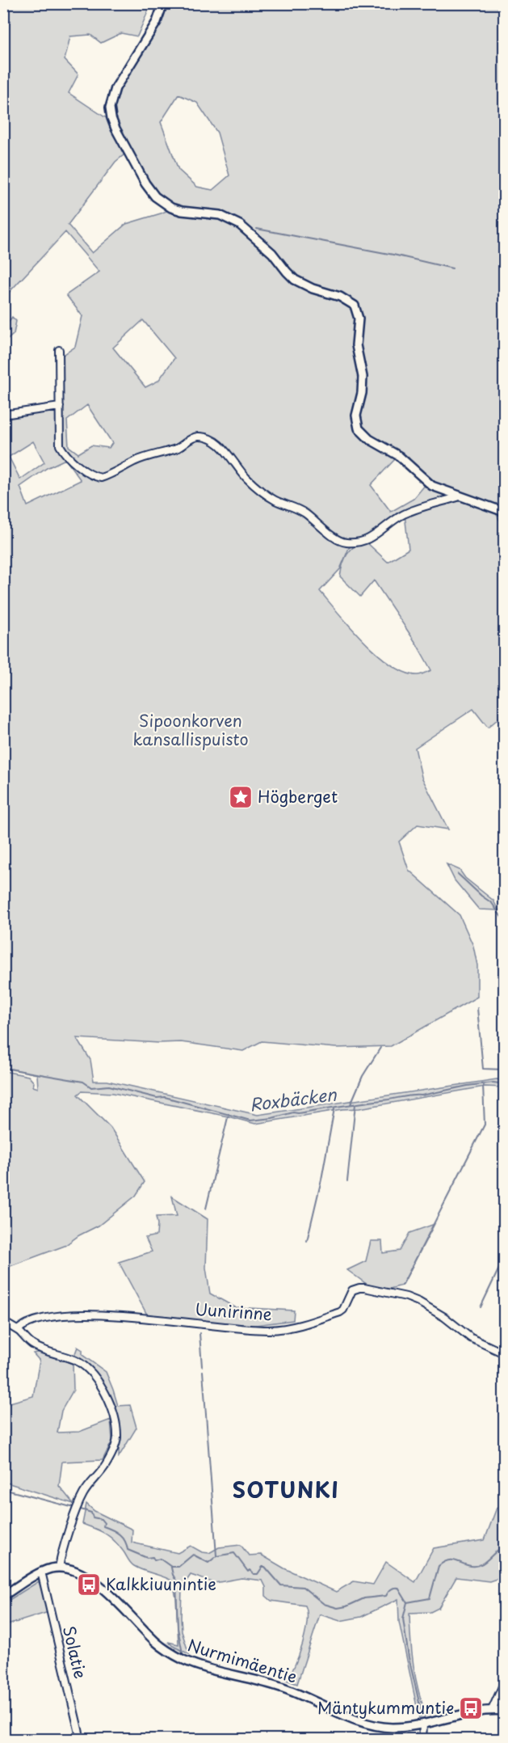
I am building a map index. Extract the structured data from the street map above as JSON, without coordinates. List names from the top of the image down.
{
  "streets": {
    "street": ["Uunirinne", "Solatie", "Nurmimäentie"]
  },
  "districts": ["SOTUNKI"],
  "water": ["Roxbäcken"],
  "parks": ["Sipoonkorven kansallispuisto"],
  "places": {
    "place": ["Högberget"],
    "bus stop": ["Kalkkiuunintie", "Mäntykummuntie"]
  }
}
